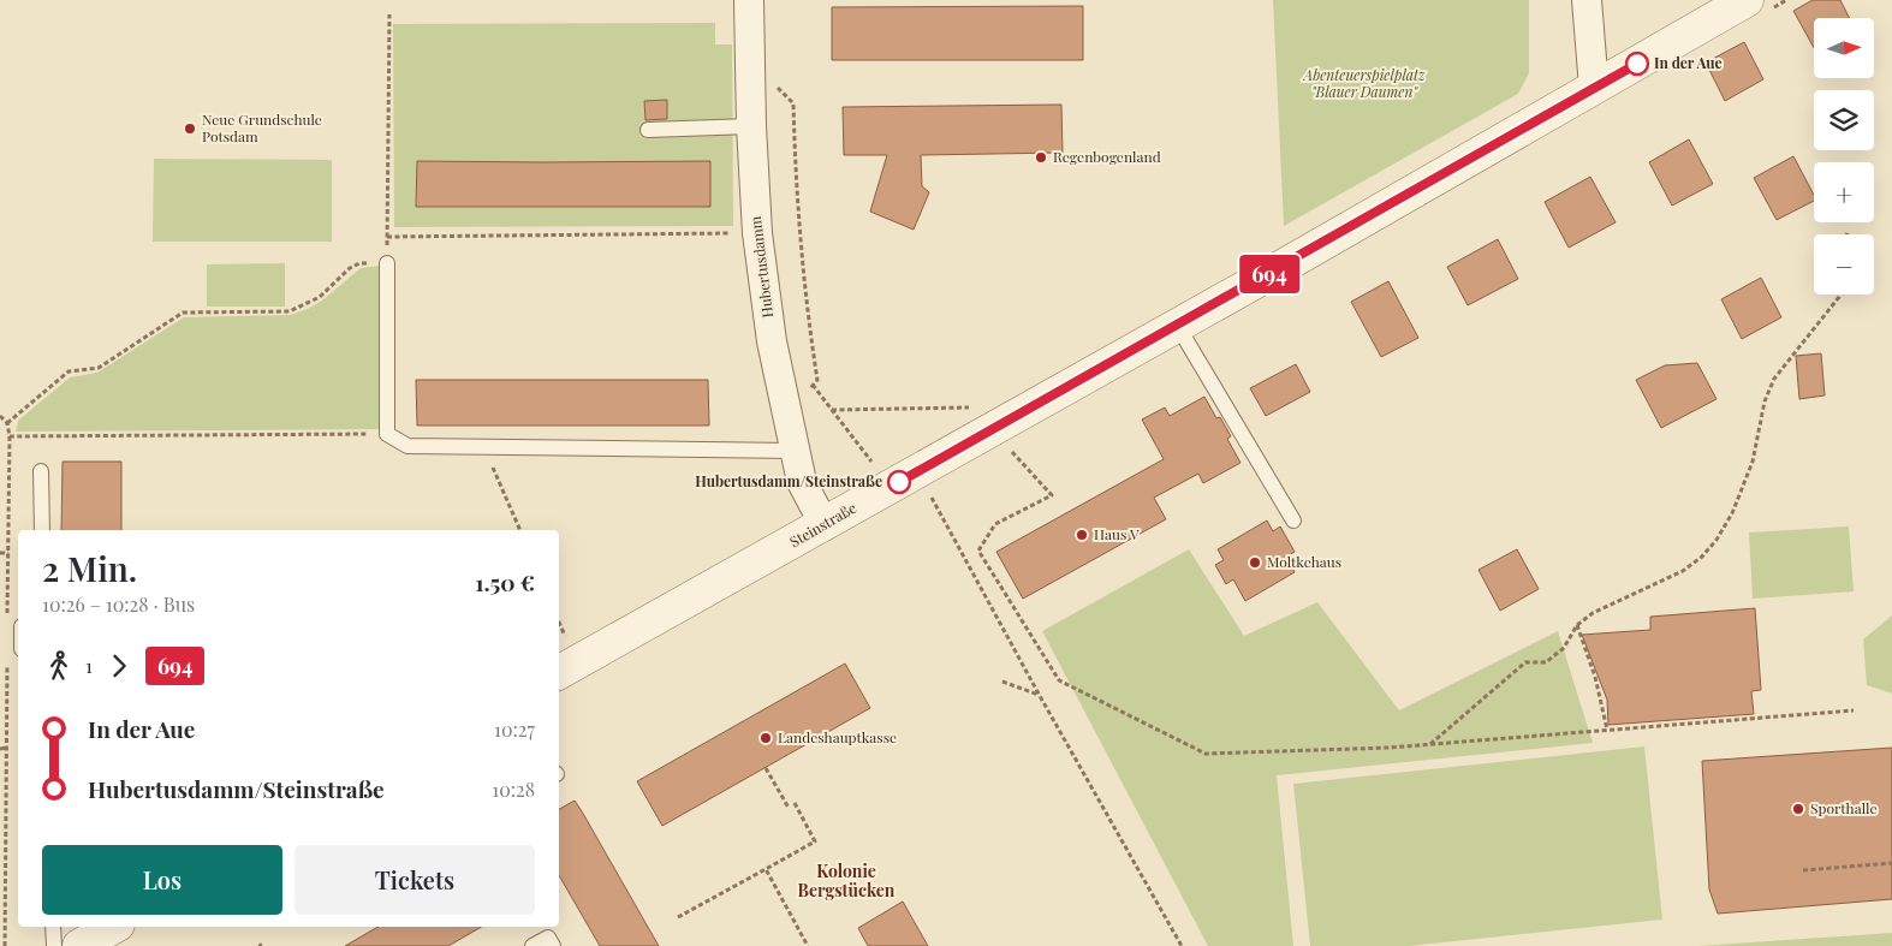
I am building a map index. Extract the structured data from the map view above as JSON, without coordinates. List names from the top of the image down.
{
  "streets": {
    "street": ["Hubertusdamm", "Steinstraße"]
  },
  "crossings": [
    ["Hubertusdamm", "Steinstraße"]
  ],
  "districts": ["Kolonie Bergstücken"],
  "parks": ["Abenteuerspielplatz \"Blauer Daumen\""],
  "places": [
    "In der Aue",
    "Neue Grundschule Potsdam",
    "Regenbogenland",
    "Hubertusdamm/Steinstraße",
    "Haus V",
    "Moltkehaus",
    "Landeshauptkasse",
    "Sporthalle"
  ],
  "lines": ["bus line 694"],
  "north": "right",
  "page": {
    "on_map": "694",
    "map_buttons": ["+", "−"],
    "heading": ["2 Min.", "10:26 – 10:28 · Bus", "1.50 €"],
    "legs": ["1", "694"],
    "list": [
      {
        "name": "In der Aue",
        "value": "10:27"
      },
      {
        "name": "Hubertusdamm/Steinstraße",
        "value": "10:28"
      }
    ],
    "buttons": ["Los", "Tickets"]
  }
}
